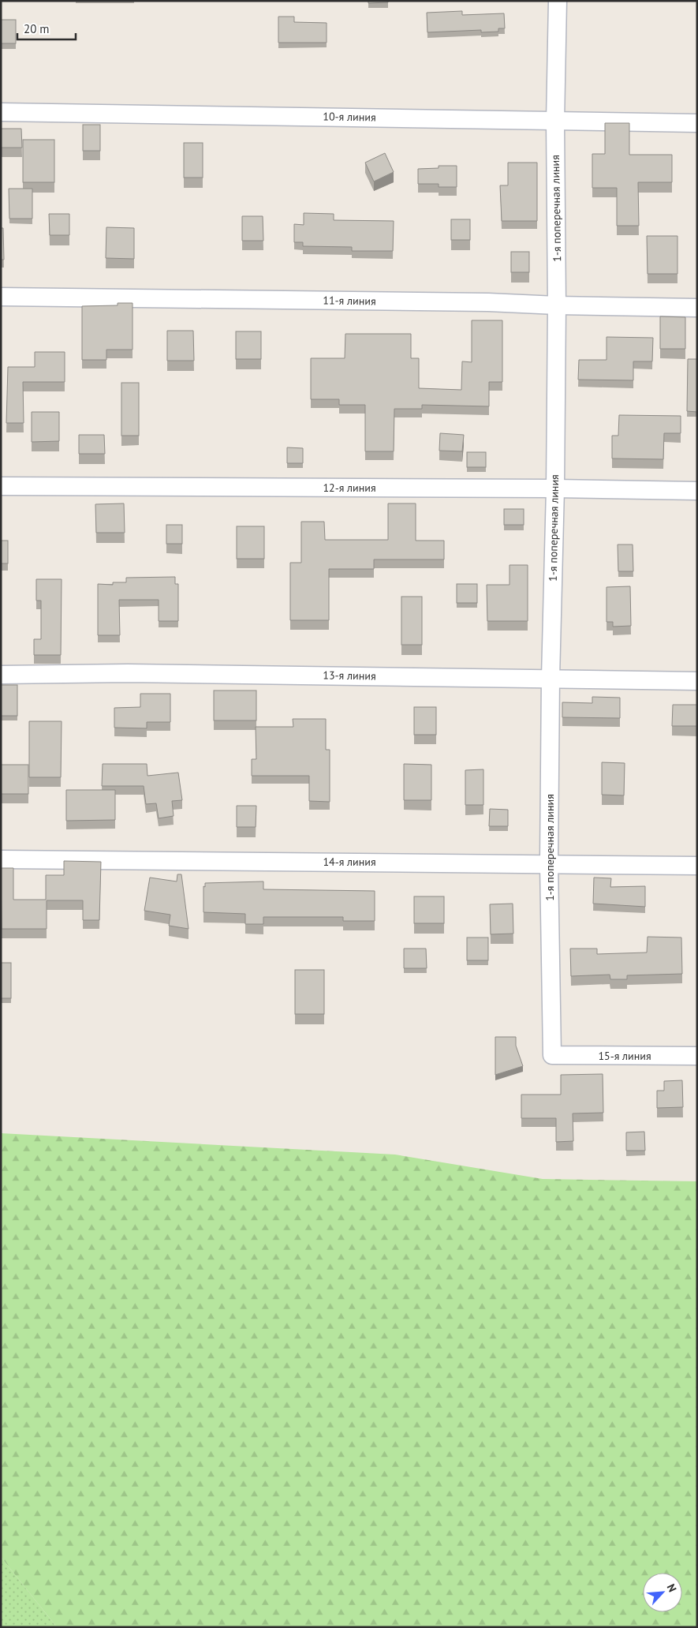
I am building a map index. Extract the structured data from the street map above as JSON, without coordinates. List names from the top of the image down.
{
  "streets": {
    "street": [
      "10-я линия",
      "1-я поперечная линия",
      "11-я линия",
      "12-я линия",
      "13-я линия",
      "14-я линия",
      "15-я линия"
    ]
  },
  "crossings": [
    ["10-я линия", "1-я поперечная линия"],
    ["1-я поперечная линия", "11-я линия"],
    ["1-я поперечная линия", "12-я линия"],
    ["1-я поперечная линия", "13-я линия"],
    ["1-я поперечная линия", "14-я линия"],
    ["1-я поперечная линия", "15-я линия"]
  ],
  "scale_bar": "20 m",
  "north": "top right"
}
